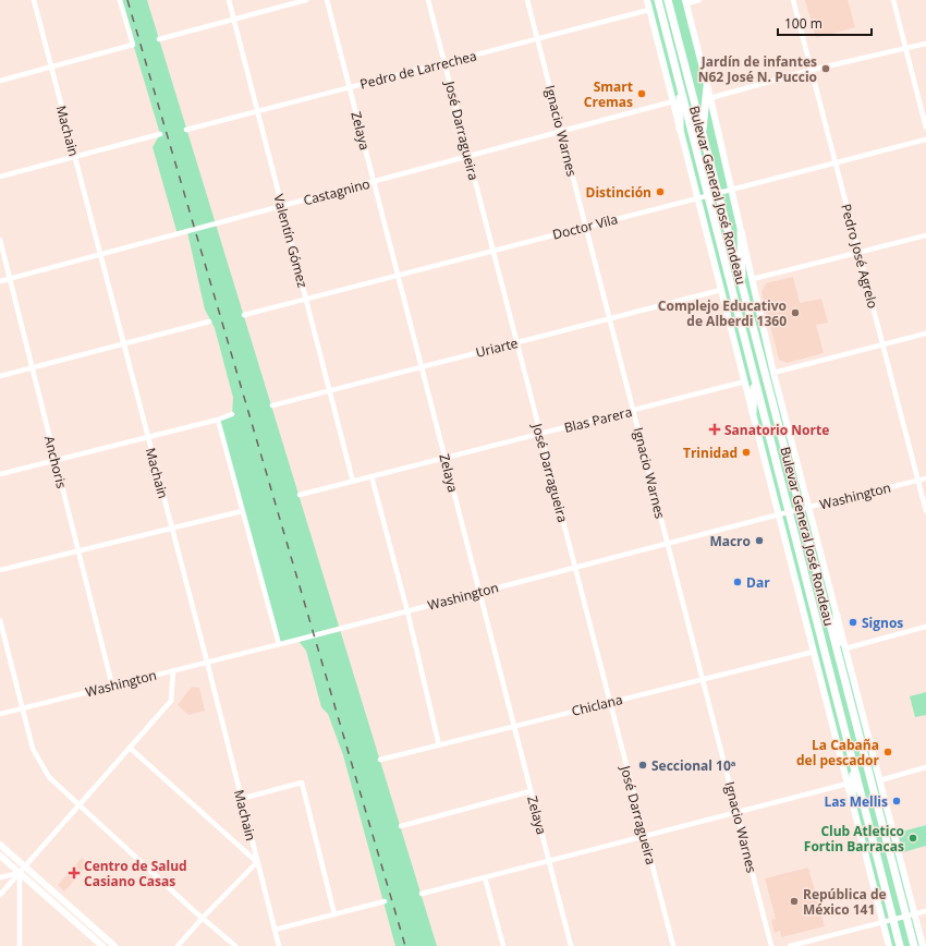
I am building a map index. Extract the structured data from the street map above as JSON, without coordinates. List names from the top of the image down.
{
  "streets": {
    "main road": ["Bulevar General José Rondeau"],
    "street": [
      "Pedro de Larrechea",
      "Machain",
      "Zelaya",
      "José Darragueira",
      "Ignacio Warnes",
      "Castagnino",
      "Doctor Vila",
      "Valentín Gómez",
      "Pedro José Agrelo",
      "Uriarte",
      "Blas Parera",
      "Anchoris",
      "Washington",
      "Chiclana"
    ]
  },
  "crossings": [
    ["Pedro de Larrechea", "Zelaya"],
    ["Pedro de Larrechea", "José Darragueira"],
    ["Pedro de Larrechea", "Ignacio Warnes"],
    ["Pedro de Larrechea", "Bulevar General José Rondeau"],
    ["Pedro de Larrechea", "Valentín Gómez"],
    ["Machain", "Castagnino"],
    ["Machain", "Washington"],
    ["Zelaya", "Castagnino"],
    ["Zelaya", "Doctor Vila"],
    ["Zelaya", "Uriarte"],
    ["Zelaya", "Blas Parera"],
    ["Zelaya", "Washington"],
    ["Zelaya", "Chiclana"],
    ["José Darragueira", "Castagnino"],
    ["José Darragueira", "Doctor Vila"],
    ["José Darragueira", "Uriarte"],
    ["José Darragueira", "Blas Parera"],
    ["José Darragueira", "Washington"],
    ["José Darragueira", "Chiclana"],
    ["Ignacio Warnes", "Castagnino"],
    ["Ignacio Warnes", "Doctor Vila"],
    ["Ignacio Warnes", "Uriarte"],
    ["Ignacio Warnes", "Blas Parera"],
    ["Ignacio Warnes", "Washington"],
    ["Ignacio Warnes", "Chiclana"],
    ["Castagnino", "Bulevar General José Rondeau"],
    ["Castagnino", "Valentín Gómez"],
    ["Castagnino", "Anchoris"],
    ["Bulevar General José Rondeau", "Doctor Vila"],
    ["Bulevar General José Rondeau", "Uriarte"],
    ["Bulevar General José Rondeau", "Blas Parera"],
    ["Bulevar General José Rondeau", "Washington"],
    ["Bulevar General José Rondeau", "Chiclana"],
    ["Doctor Vila", "Valentín Gómez"],
    ["Doctor Vila", "Pedro José Agrelo"],
    ["Valentín Gómez", "Uriarte"],
    ["Valentín Gómez", "Blas Parera"],
    ["Pedro José Agrelo", "Washington"],
    ["Anchoris", "Washington"]
  ],
  "places": {
    "other": [
      "Jardín de infantes N62 José N. Puccio",
      "Smart Cremas",
      "Distinción",
      "Complejo Educativo de Alberdi 1360",
      "Trinidad",
      "Macro",
      "Dar",
      "Signos",
      "La Cabaña del pescador",
      "Seccional 10ª",
      "Las Mellis",
      "Club Atletico Fortin Barracas",
      "República de México 141"
    ],
    "health": ["Sanatorio Norte", "Centro de Salud Casiano Casas"]
  },
  "scale_bar": "100 m"
}
